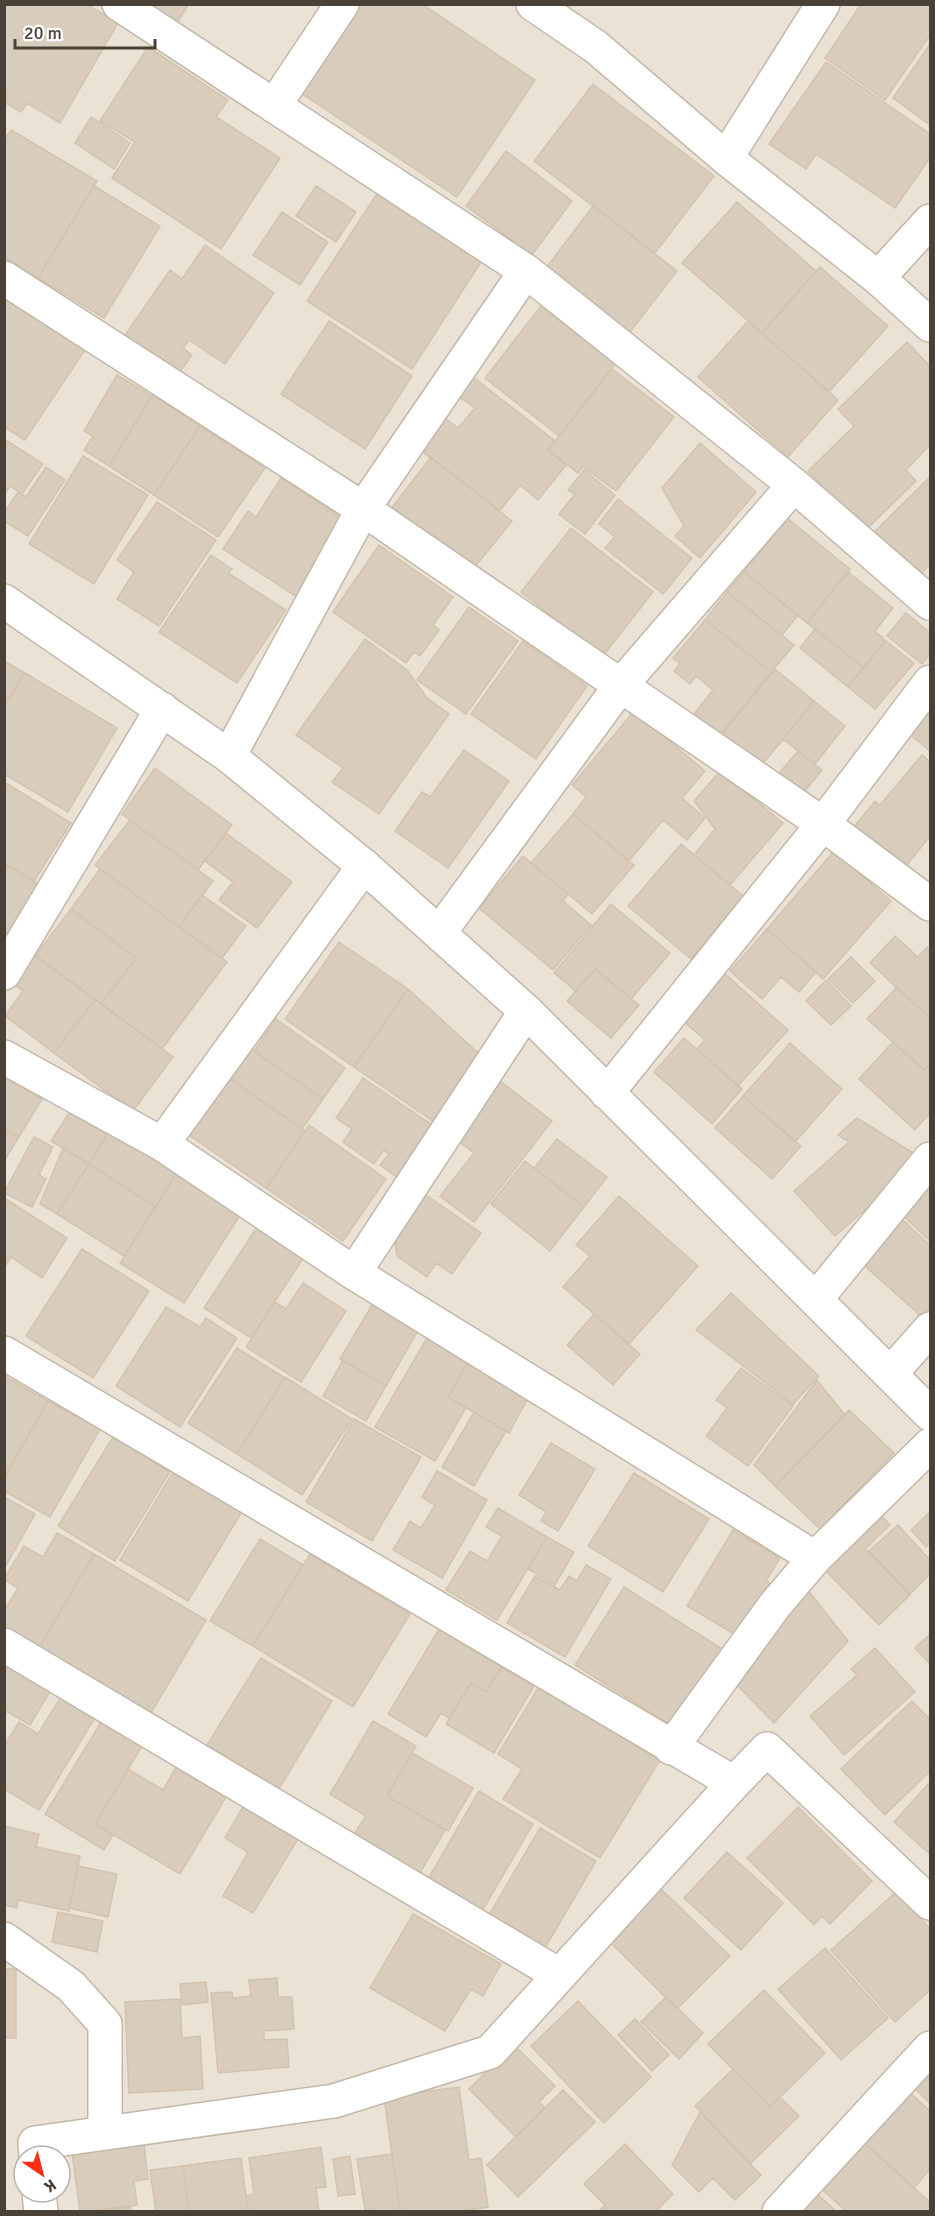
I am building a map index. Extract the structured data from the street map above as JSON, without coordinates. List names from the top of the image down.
{
  "scale_bar": "20 m",
  "north": "bottom right"
}
